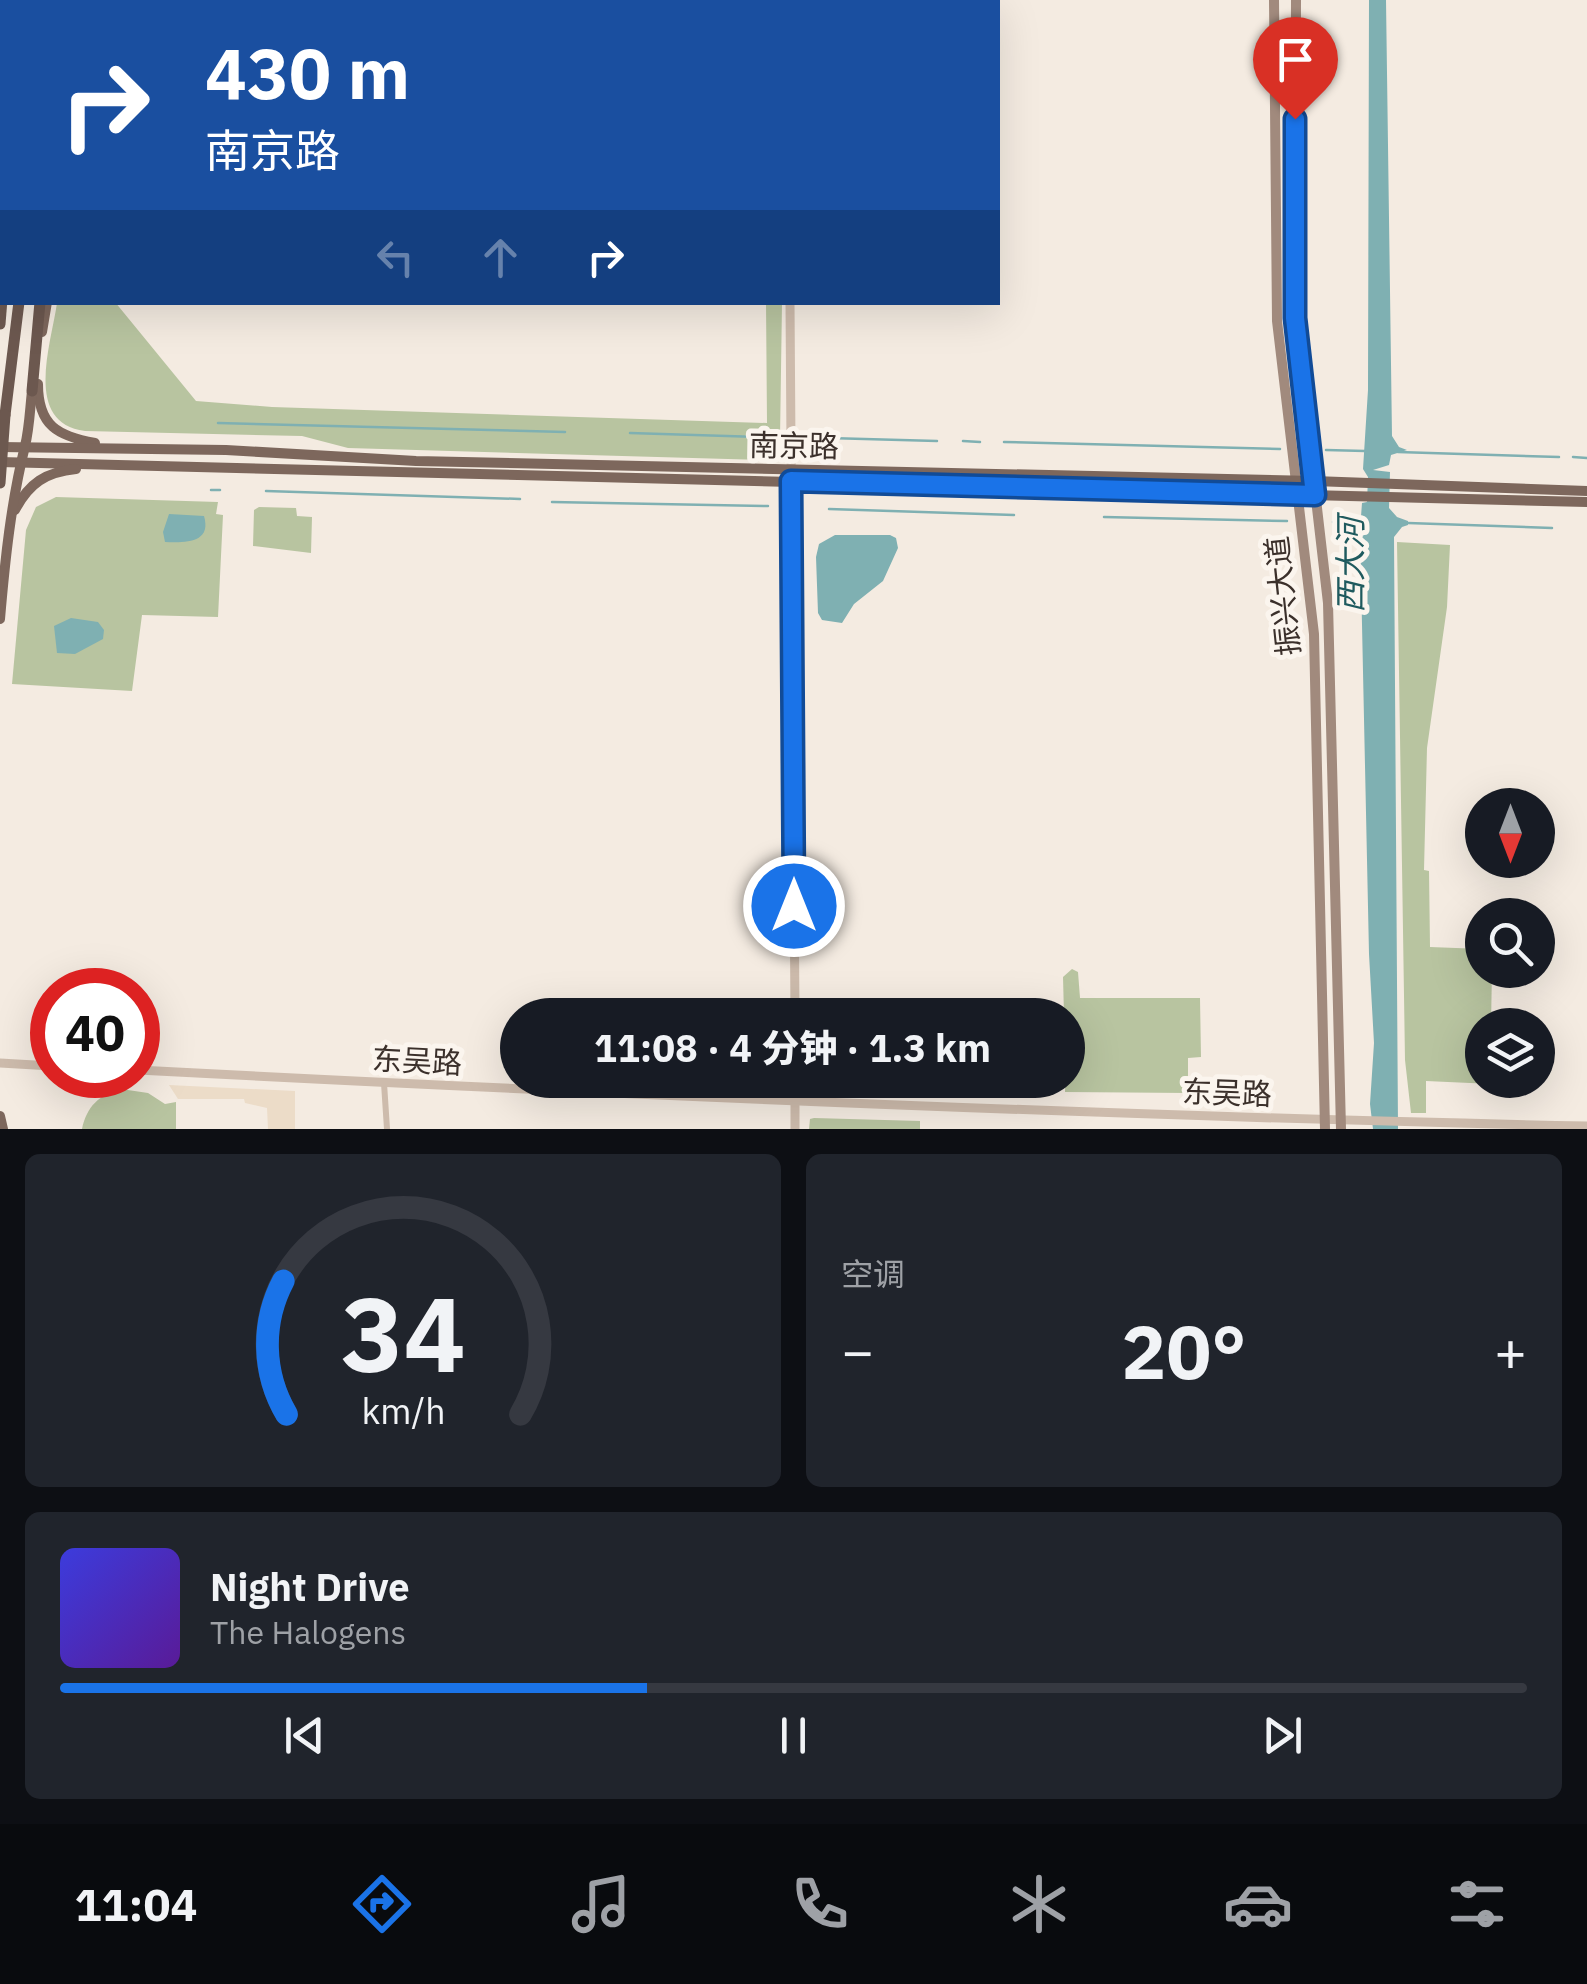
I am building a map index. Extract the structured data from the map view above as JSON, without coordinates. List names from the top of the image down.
{
  "streets": {
    "main road": ["南京路", "振兴大道"],
    "street": ["东吴路"]
  },
  "crossings": [
    ["南京路", "振兴大道"],
    ["振兴大道", "东吴路"]
  ],
  "water": ["西大河"],
  "north": "bottom",
  "page": {
    "turn": ["430 m", "南京路"],
    "limit": "40",
    "trip": "11:08 · 4 分钟 · 1.3 km",
    "tile": "空调",
    "heat": ["−", "20°", "+"],
    "song": ["Night Drive", "The Halogens"],
    "tabs": "11:04",
    "gauge": ["34", "km/h"]
  }
}
